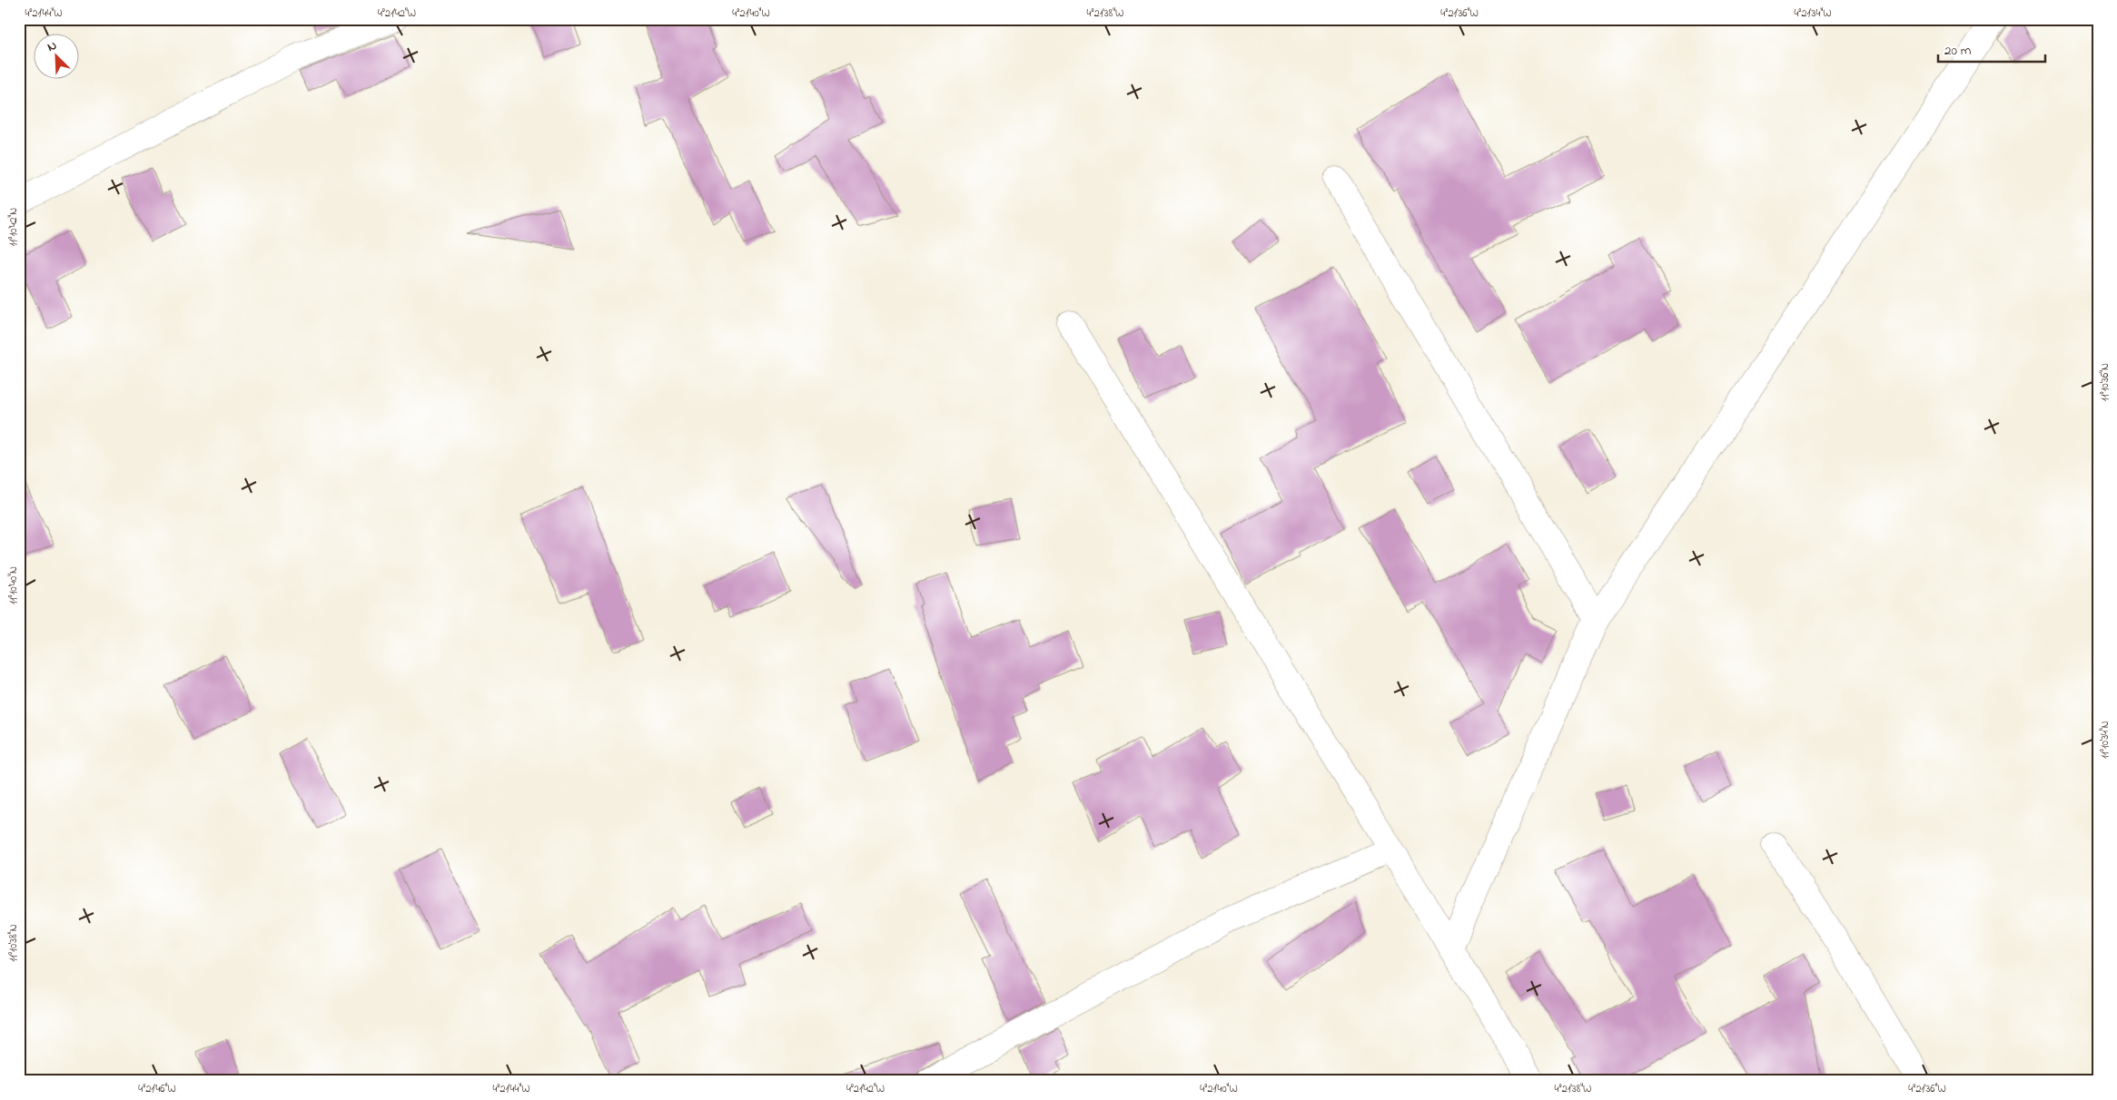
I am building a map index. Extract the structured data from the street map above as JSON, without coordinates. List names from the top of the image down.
{
  "scale_bar": "20 m",
  "north": "top left",
  "coordinates": [
    "4°21'44\"W",
    "4°21'42\"W",
    "4°21'40\"W",
    "4°21'38\"W",
    "4°21'36\"W",
    "4°21'34\"W",
    "11°10'42\"N",
    "11°10'36\"N",
    "11°10'40\"N",
    "11°10'34\"N",
    "11°10'38\"N",
    "4°21'46\"W"
  ]
}
